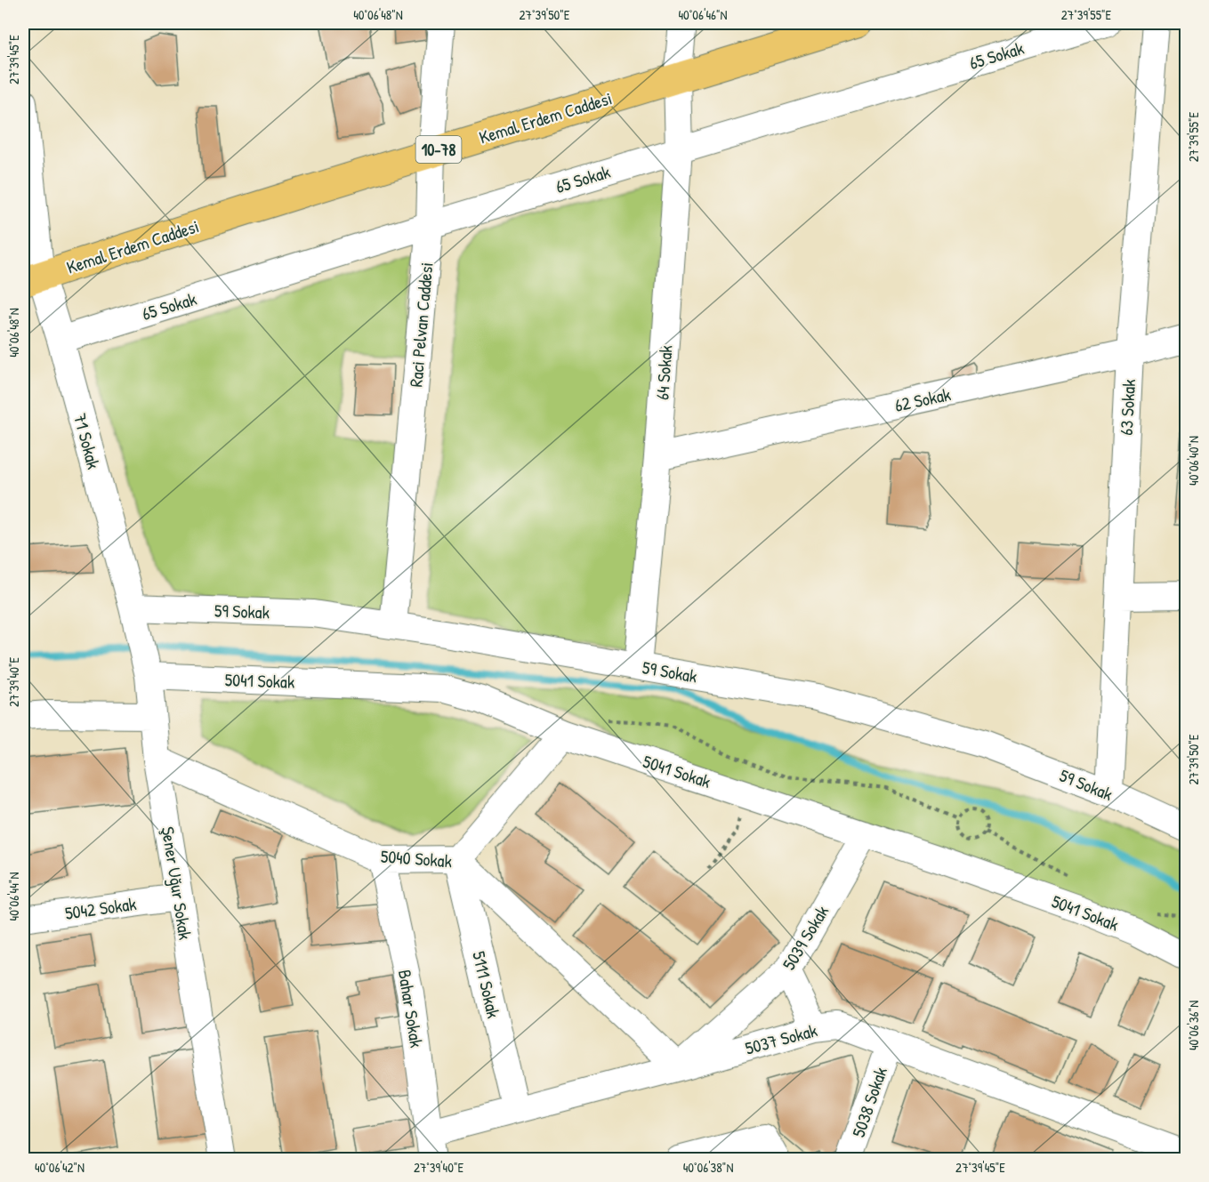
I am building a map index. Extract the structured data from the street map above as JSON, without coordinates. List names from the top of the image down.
{
  "streets": {
    "main road": ["Kemal Erdem Caddesi", "10-78"],
    "street": [
      "65 Sokak",
      "Raci Pelvan Caddesi",
      "64 Sokak",
      "62 Sokak",
      "63 Sokak",
      "71 Sokak",
      "59 Sokak",
      "5041 Sokak",
      "5040 Sokak",
      "Şener Uğur Sokak",
      "5042 Sokak",
      "5039 Sokak",
      "5111 Sokak",
      "Bahar Sokak",
      "5037 Sokak",
      "5038 Sokak"
    ]
  },
  "crossings": [
    ["65 Sokak", "Raci Pelvan Caddesi"],
    ["65 Sokak", "64 Sokak"],
    ["65 Sokak", "71 Sokak"],
    ["Kemal Erdem Caddesi", "Raci Pelvan Caddesi"],
    ["Kemal Erdem Caddesi", "64 Sokak"],
    ["Kemal Erdem Caddesi", "71 Sokak"],
    ["Raci Pelvan Caddesi", "59 Sokak"],
    ["64 Sokak", "62 Sokak"],
    ["64 Sokak", "59 Sokak"],
    ["62 Sokak", "63 Sokak"],
    ["63 Sokak", "59 Sokak"],
    ["71 Sokak", "59 Sokak"],
    ["71 Sokak", "Şener Uğur Sokak"],
    ["59 Sokak", "Şener Uğur Sokak"],
    ["5041 Sokak", "Şener Uğur Sokak"],
    ["5041 Sokak", "5039 Sokak"],
    ["5040 Sokak", "Şener Uğur Sokak"],
    ["5040 Sokak", "5039 Sokak"],
    ["5040 Sokak", "5111 Sokak"],
    ["5040 Sokak", "Bahar Sokak"],
    ["5040 Sokak", "5037 Sokak"],
    ["Şener Uğur Sokak", "5042 Sokak"],
    ["5039 Sokak", "5037 Sokak"],
    ["5111 Sokak", "5037 Sokak"],
    ["Bahar Sokak", "5037 Sokak"],
    ["5037 Sokak", "5038 Sokak"]
  ],
  "coordinates": [
    "40°06'48\"N",
    "27°39'50\"E",
    "40°06'46\"N",
    "27°39'55\"E",
    "27°39'45\"E",
    "40°06'40\"N",
    "27°39'40\"E",
    "40°06'44\"N",
    "40°06'36\"N",
    "40°06'42\"N",
    "40°06'38\"N"
  ]
}
